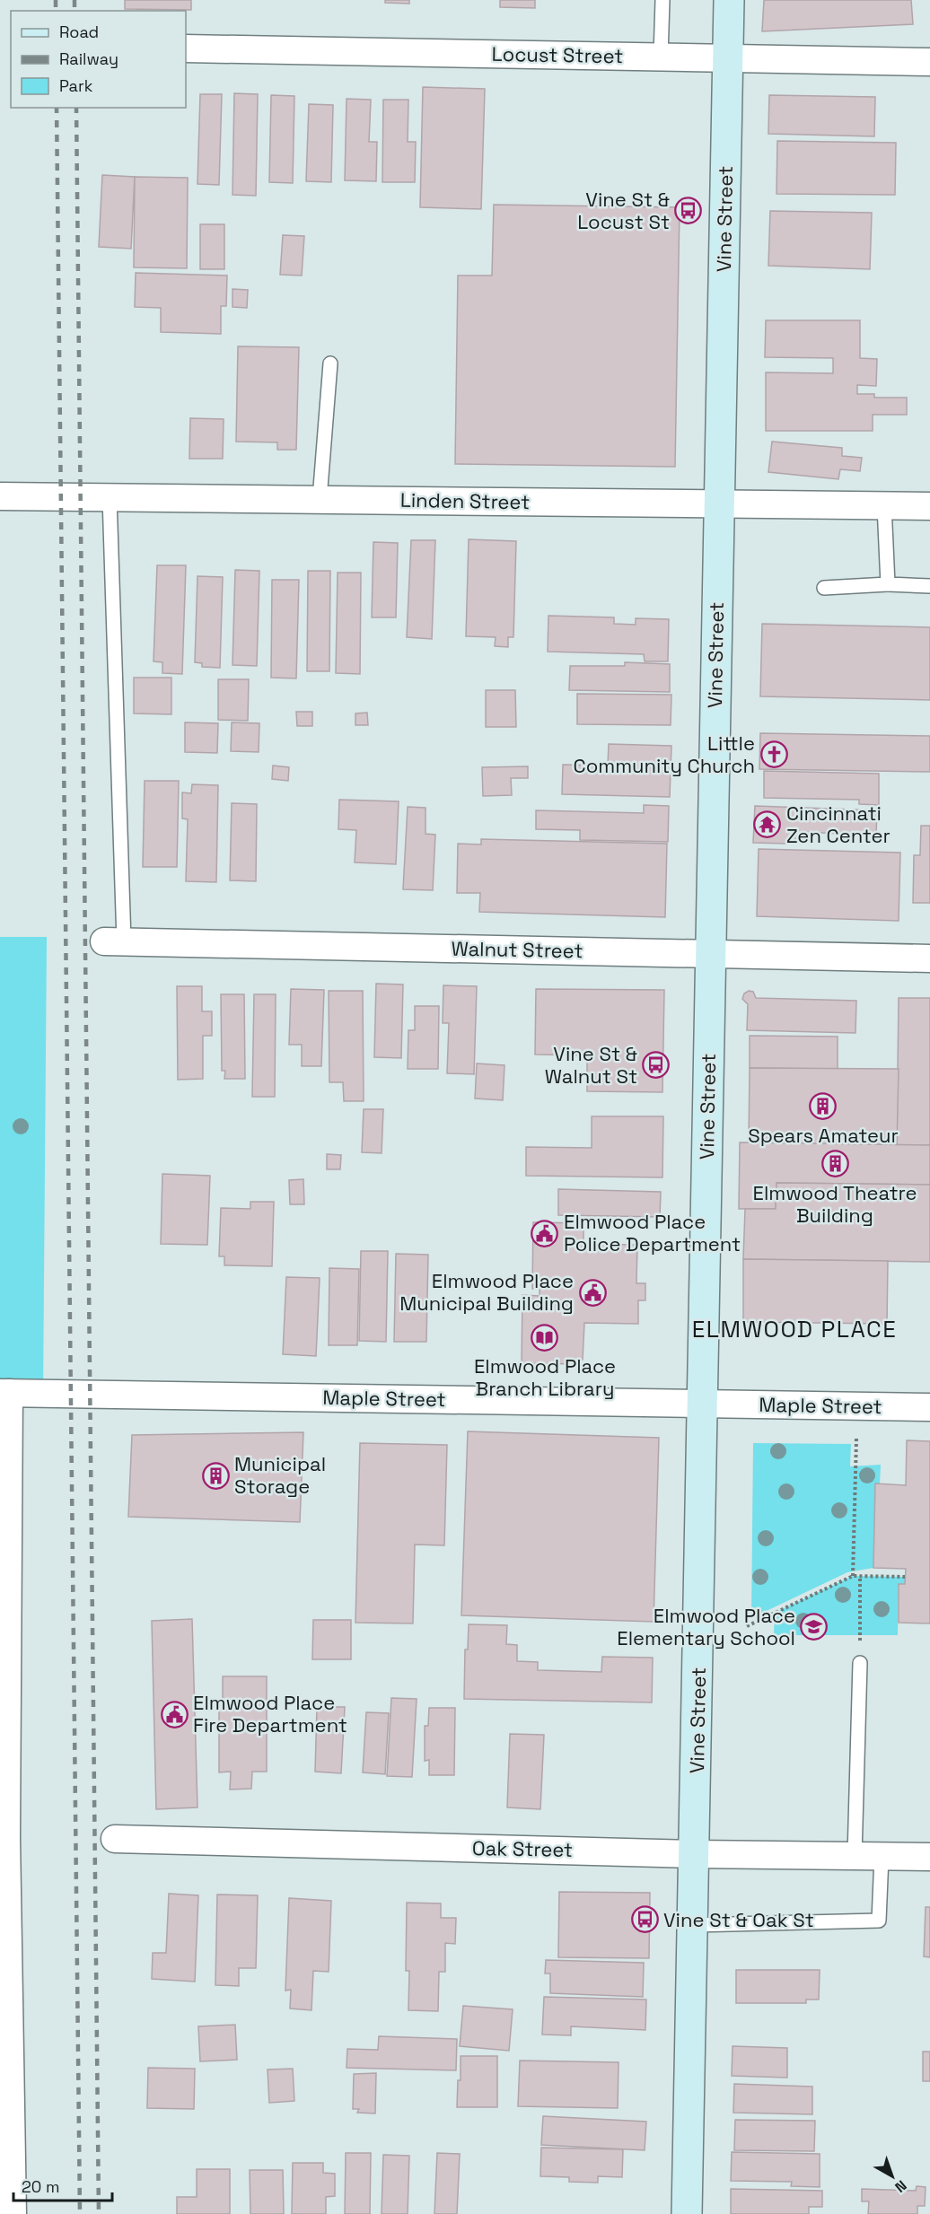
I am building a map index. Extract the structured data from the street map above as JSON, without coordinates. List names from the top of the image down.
{
  "streets": {
    "main road": ["Vine Street"],
    "street": [
      "Locust Street",
      "Linden Street",
      "Walnut Street",
      "Maple Street",
      "Oak Street"
    ]
  },
  "crossings": [
    ["Locust Street", "Vine Street"],
    ["Vine Street", "Linden Street"],
    ["Vine Street", "Walnut Street"],
    ["Vine Street", "Maple Street"],
    ["Vine Street", "Oak Street"]
  ],
  "districts": ["ELMWOOD PLACE"],
  "places": {
    "bus stop": ["Vine St & Locust St", "Vine St & Walnut St", "Vine St & Oak St"],
    "church": ["Little Community Church"],
    "temple": ["Cincinnati Zen Center"],
    "building": ["Spears Amateur", "Elmwood Theatre Building", "Municipal Storage"],
    "public building": ["Elmwood Place Police Department", "Elmwood Place Municipal Building", "Elmwood Place Fire Department"],
    "library": ["Elmwood Place Branch Library"],
    "school or university": ["Elmwood Place Elementary School"]
  },
  "legend": ["Road", "Railway", "Park"],
  "scale_bar": "20 m",
  "north": "bottom right"
}
